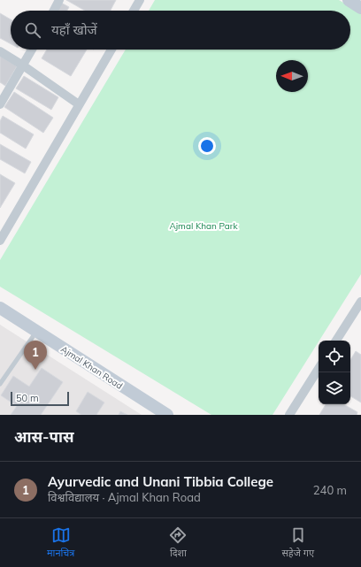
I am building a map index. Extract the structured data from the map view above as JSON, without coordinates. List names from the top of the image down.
{
  "streets": {
    "street": ["Ajmal Khan Road"]
  },
  "parks": ["Ajmal Khan Park"],
  "scale_bar": "50 m",
  "north": "left",
  "page": {
    "search": "यहाँ खोजें",
    "pins": "1",
    "scale": "50 m",
    "heading": "आस-पास",
    "list": [
      {
        "mark": "1",
        "name": "Ayurvedic and Unani Tibbia College",
        "note": "विश्वविद्यालय · Ajmal Khan Road",
        "value": "240 m"
      }
    ],
    "nav": ["मानचित्र", "दिशा", "सहेजे गए"]
  }
}
